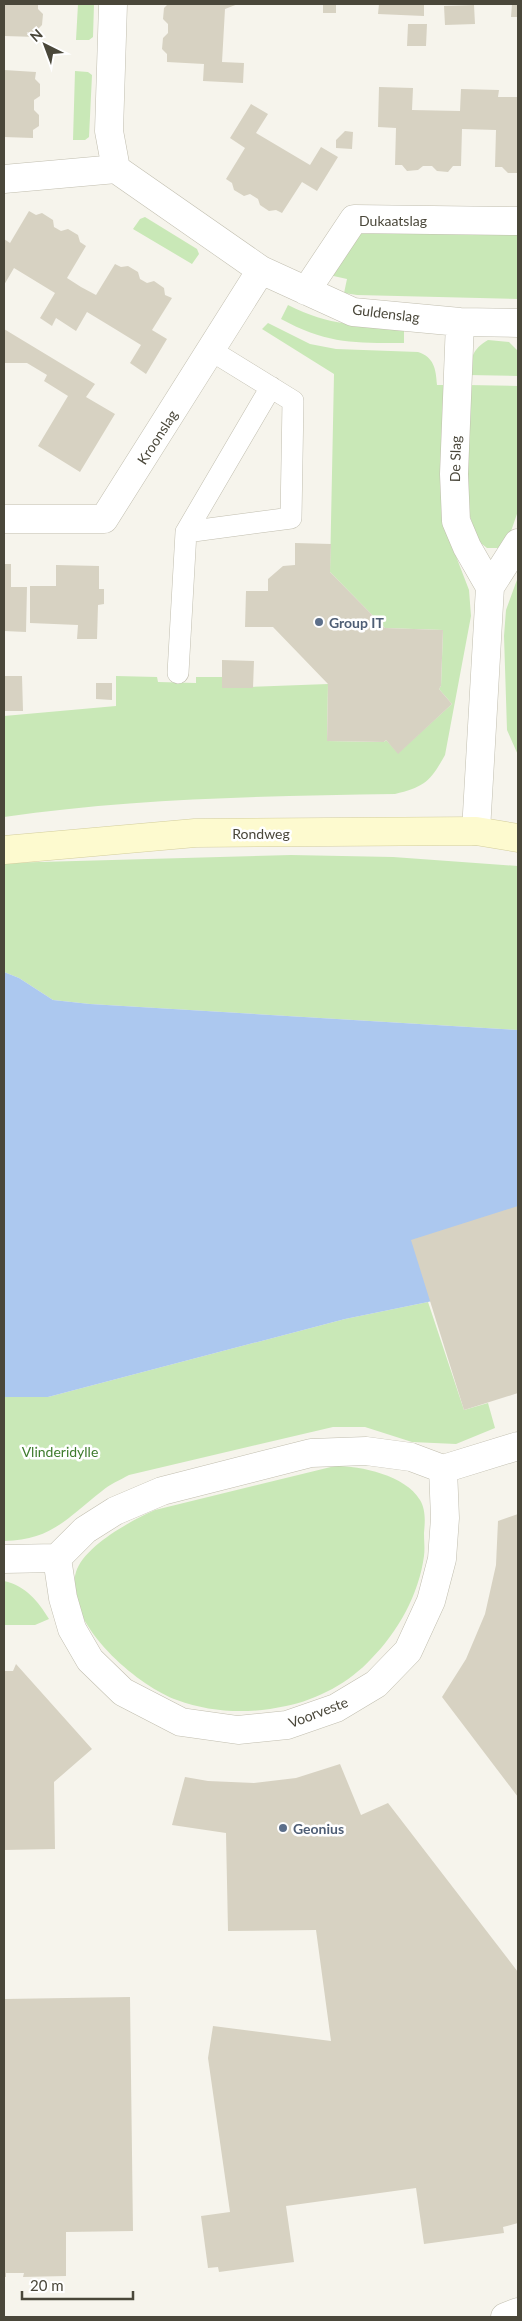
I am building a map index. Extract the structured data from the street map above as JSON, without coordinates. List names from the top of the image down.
{
  "streets": {
    "main road": ["Rondweg"],
    "street": [
      "Dukaatslag",
      "Guldenslag",
      "Kroonslag",
      "De Slag",
      "Voorveste"
    ]
  },
  "crossings": [
    ["Dukaatslag", "Guldenslag"],
    ["Guldenslag", "Kroonslag"],
    ["Guldenslag", "De Slag"]
  ],
  "parks": ["Vlinderidylle"],
  "places": ["Group IT", "Geonius"],
  "scale_bar": "20 m",
  "north": "top left"
}
